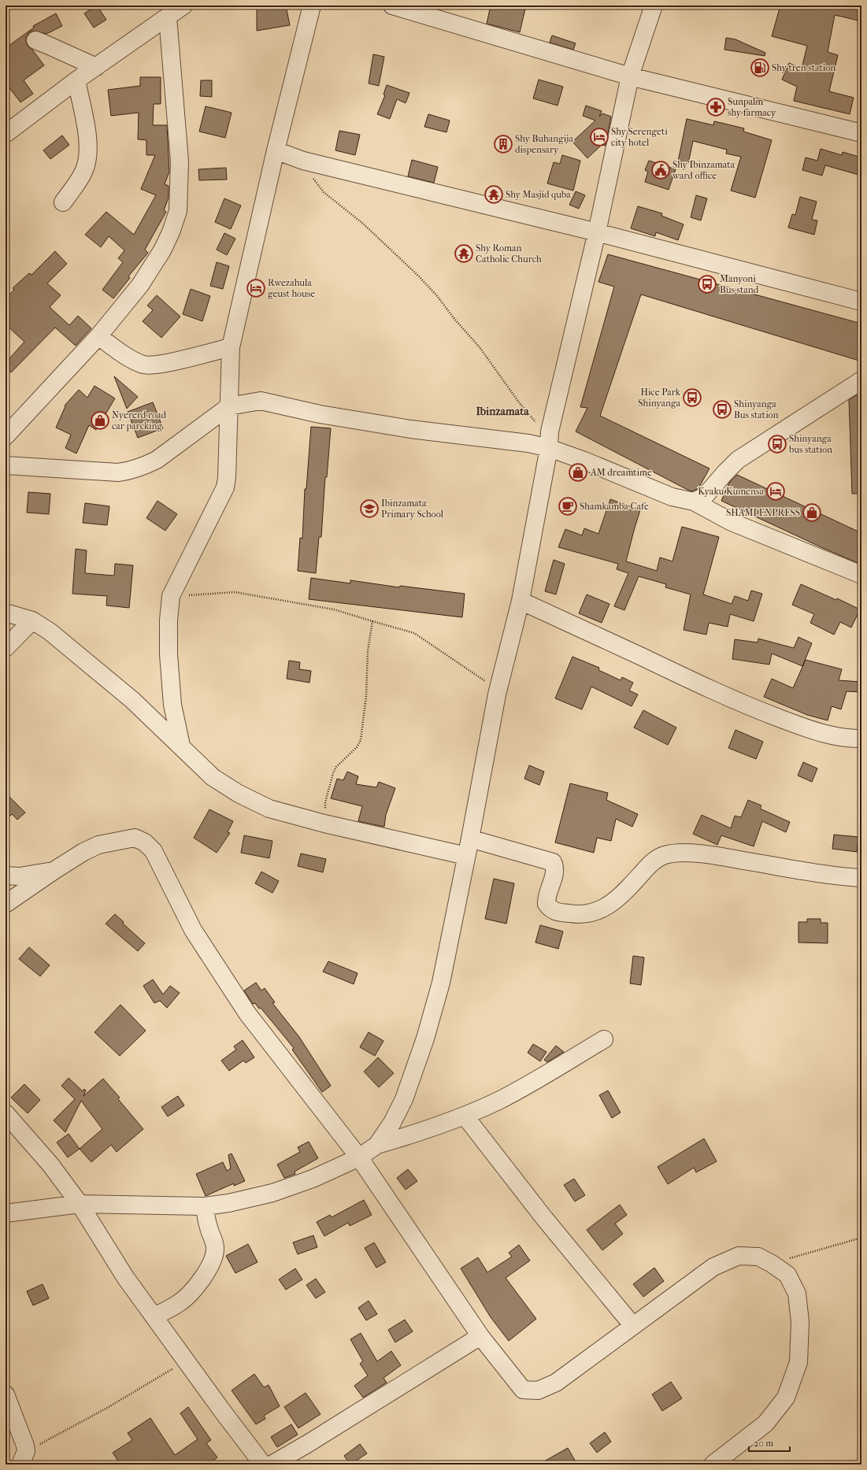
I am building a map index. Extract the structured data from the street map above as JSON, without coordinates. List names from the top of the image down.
{
  "districts": ["Ibinzamata"],
  "places": {
    "fuel station": ["Shy tren station"],
    "pharmacy": ["Sunpalm shy farmacy"],
    "hotel": ["Shy Serengeti city hotel", "Rwezahula geust house", "Kyaku Kumensa"],
    "building": ["Shy Buhangija dispensary"],
    "public building": ["Shy Ibinzamata ward office"],
    "temple": ["Shy Masjid quba", "Shy Roman Catholic Church"],
    "bus stop": [
      "Manyoni Bus stand",
      "Hice Park Shinyanga",
      "Shinyanga Bus station",
      "Shinyanga bus station"
    ],
    "shop": ["Nyererd road car parcking", "AM dreamtime", "SHAMI EXPRESS"],
    "cafe": ["Shamkamba Cafe"],
    "school or university": ["Ibinzamata Primary School"]
  },
  "scale_bar": "20 m"
}
